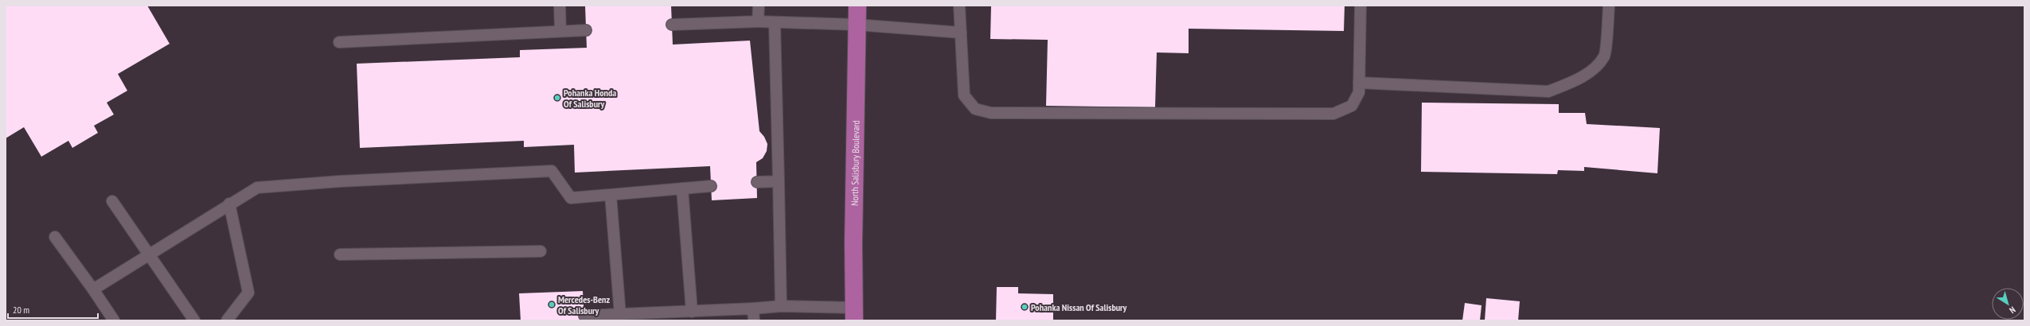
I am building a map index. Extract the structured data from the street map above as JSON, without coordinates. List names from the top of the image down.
{
  "streets": {
    "main road": ["North Salisbury Boulevard"]
  },
  "places": ["Pohanka Honda Of Salisbury", "Mercedes-Benz Of Salisbury", "Pohanka Nissan Of Salisbury"],
  "scale_bar": "20 m",
  "north": "bottom right"
}
